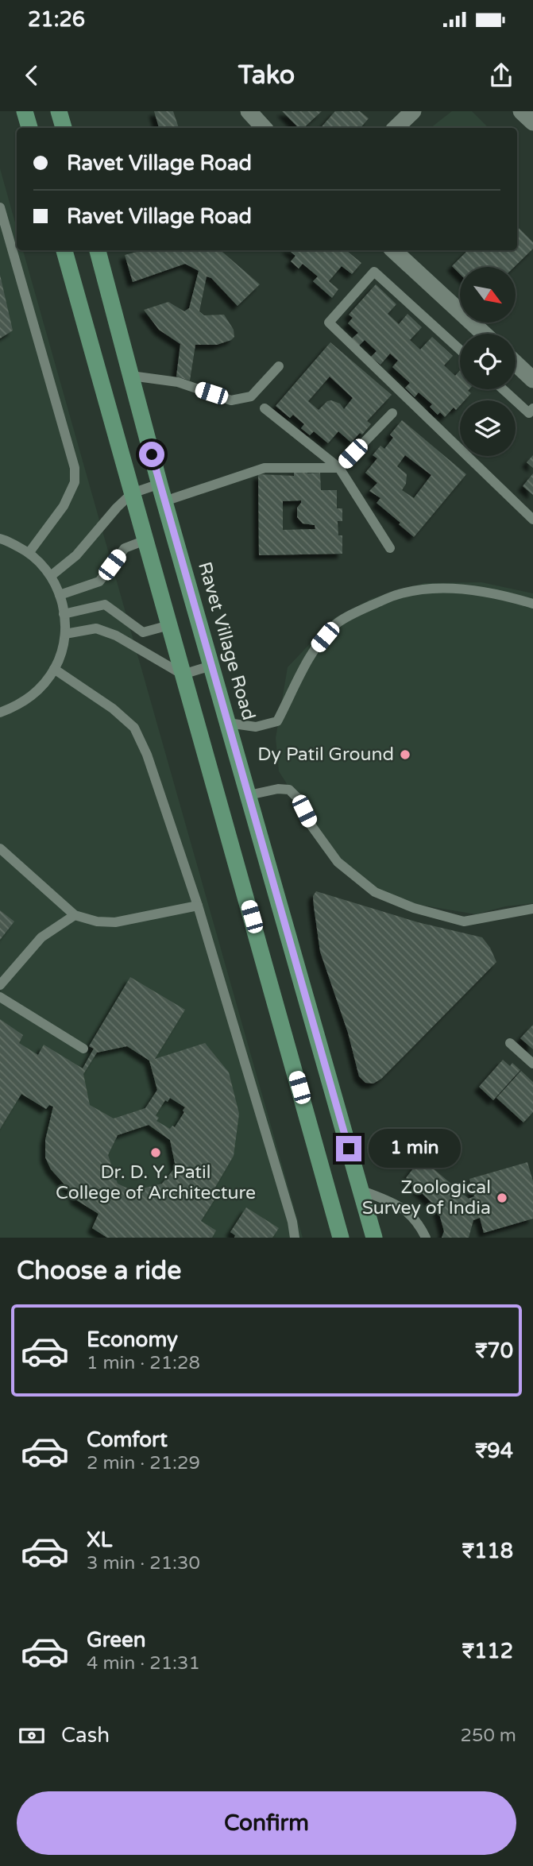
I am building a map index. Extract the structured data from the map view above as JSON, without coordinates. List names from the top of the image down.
{
  "streets": {
    "main road": ["Ravet Village Road"]
  },
  "places": ["Dy Patil Ground", "Dr. D. Y. Patil College of Architecture", "Zoological Survey of India"],
  "north": "bottom right",
  "page": {
    "status": "21:26",
    "header": "Tako",
    "banner": ["Ravet Village Road", "Ravet Village Road"],
    "bubble": "1 min",
    "heading": "Choose a ride",
    "list": [
      {
        "name": "Economy",
        "note": "1 min · 21:28",
        "value": "₹70"
      },
      {
        "name": "Comfort",
        "note": "2 min · 21:29",
        "value": "₹94"
      },
      {
        "name": "XL",
        "note": "3 min · 21:30",
        "value": "₹118"
      },
      {
        "name": "Green",
        "note": "4 min · 21:31",
        "value": "₹112"
      }
    ],
    "pay": ["Cash", "250 m"],
    "buttons": "Confirm"
  }
}
